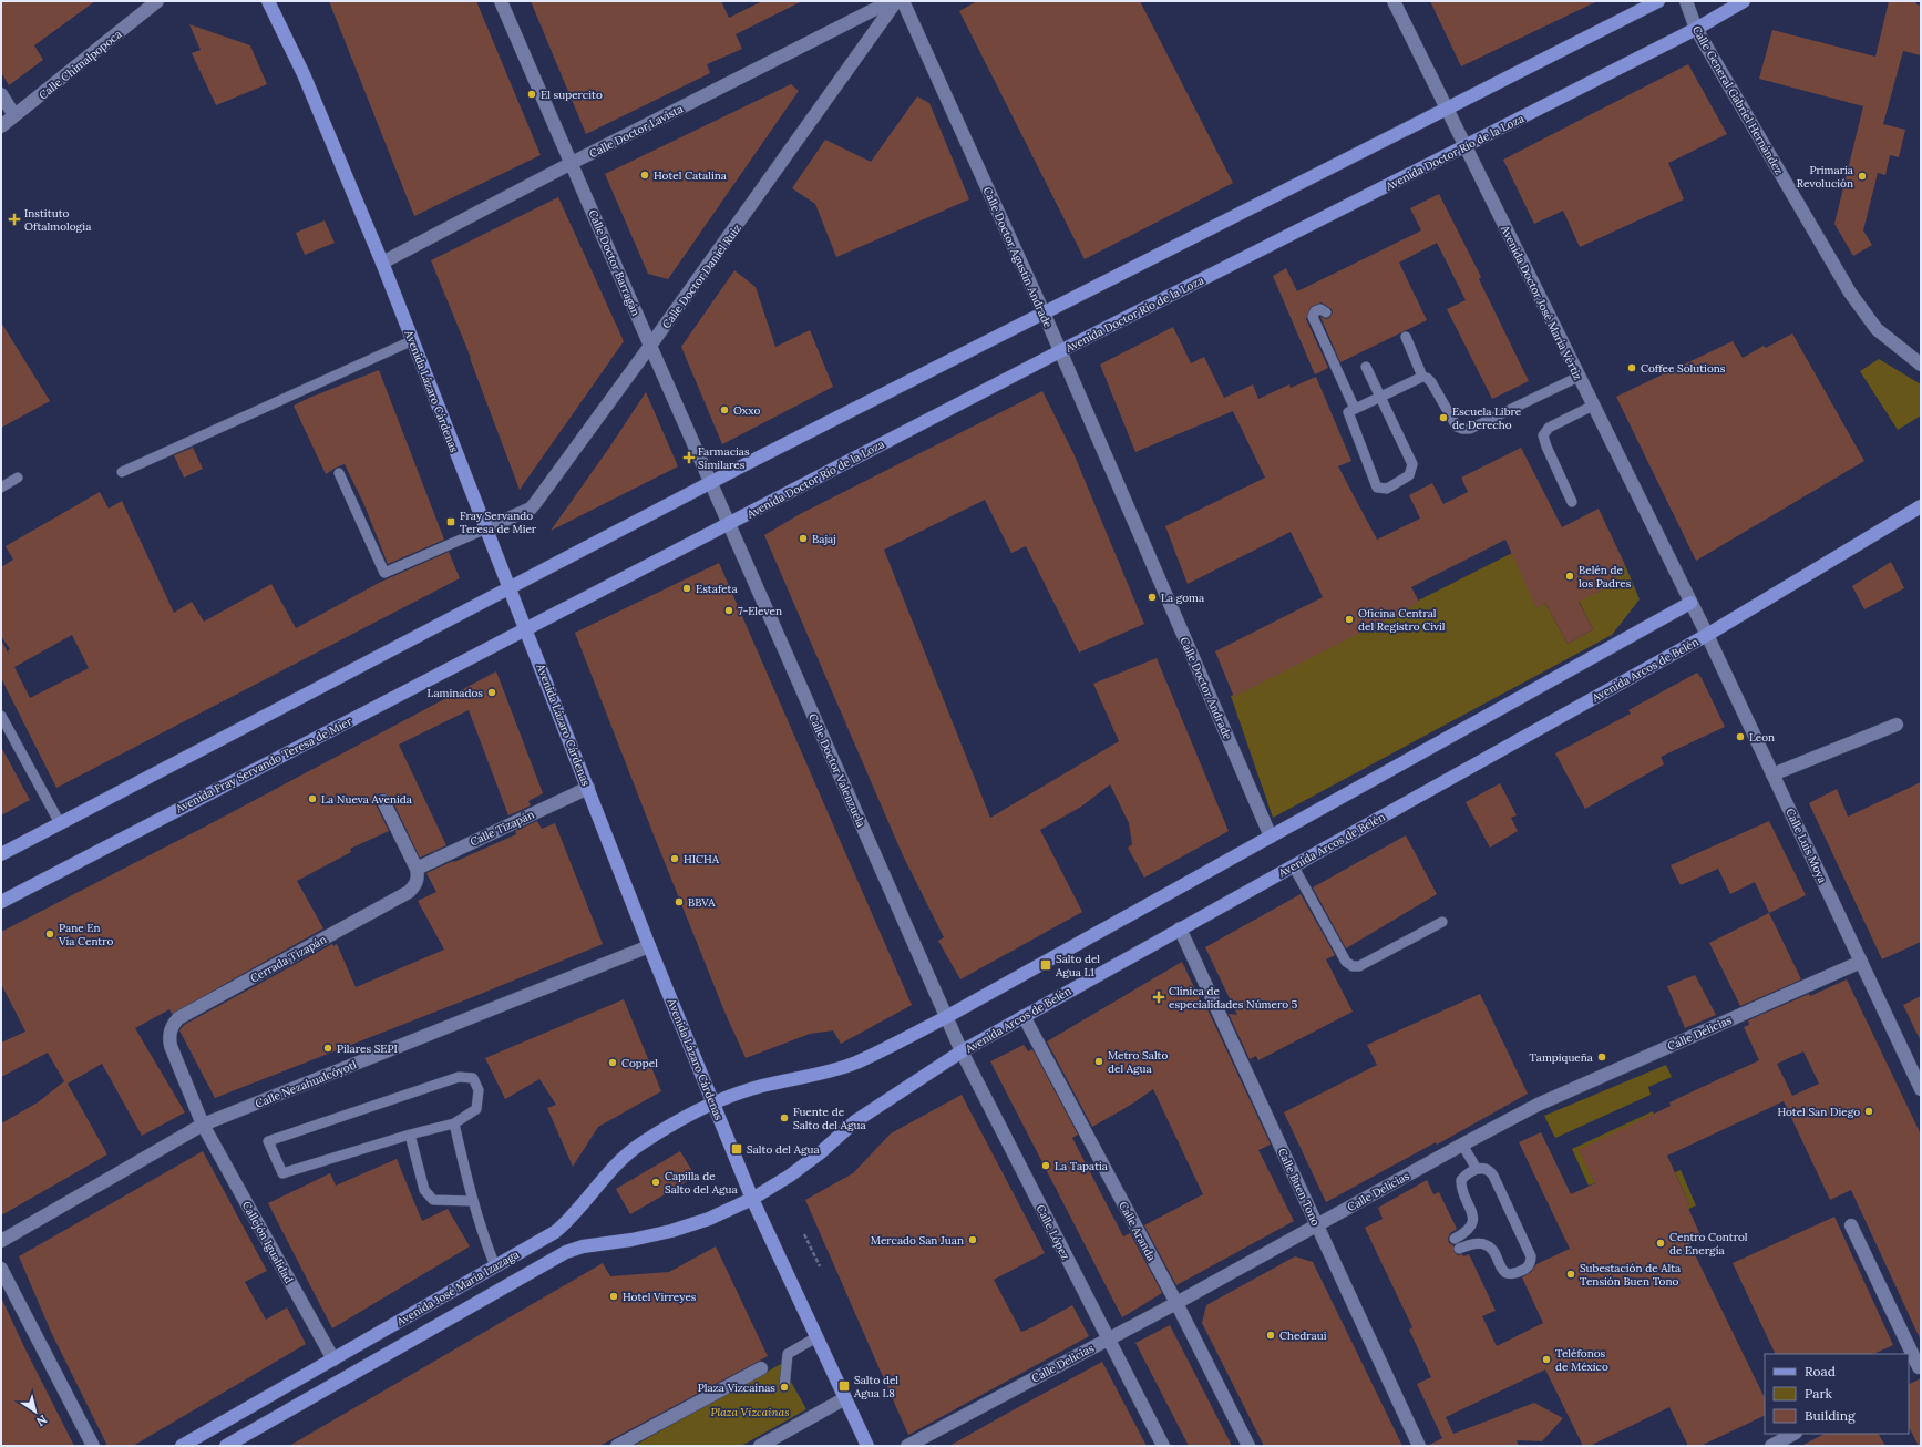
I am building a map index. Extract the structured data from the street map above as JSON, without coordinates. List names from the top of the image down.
{
  "streets": {
    "main road": [
      "Avenida Doctor Río de la Loza",
      "Avenida Lázaro Cárdenas",
      "Avenida Arcos de Belén",
      "Avenida Fray Servando Teresa de Mier",
      "Avenida José María Izazaga"
    ],
    "street": [
      "Calle Chimalpopoca",
      "Calle General Gabriel Hernández",
      "Calle Doctor Lavista",
      "Calle Doctor Agustín Andrade",
      "Calle Doctor Barragán",
      "Calle Doctor Daniel Ruiz",
      "Avenida Doctor José María Vértiz",
      "Calle Doctor Andrade",
      "Calle Doctor Valenzuela",
      "Calle Tizapán",
      "Calle Luis Moya",
      "Cerrada Tizapán",
      "Calle Delicias",
      "Calle Nezahualcóyotl",
      "Calle Buen Tono",
      "Calle Aranda",
      "Calle López",
      "Callejón Igualidad"
    ]
  },
  "crossings": [
    ["Calle General Gabriel Hernández", "Avenida Doctor Río de la Loza"],
    ["Calle Doctor Lavista", "Calle Doctor Barragán"],
    ["Calle Doctor Lavista", "Avenida Lázaro Cárdenas"],
    ["Avenida Doctor Río de la Loza", "Calle Doctor Agustín Andrade"],
    ["Avenida Doctor Río de la Loza", "Calle Doctor Barragán"],
    ["Avenida Doctor Río de la Loza", "Avenida Doctor José María Vértiz"],
    ["Avenida Doctor Río de la Loza", "Avenida Lázaro Cárdenas"],
    ["Avenida Doctor Río de la Loza", "Avenida Fray Servando Teresa de Mier"],
    ["Avenida Doctor Río de la Loza", "Calle Doctor Valenzuela"],
    ["Calle Doctor Agustín Andrade", "Calle Doctor Andrade"],
    ["Calle Doctor Barragán", "Calle Doctor Daniel Ruiz"],
    ["Calle Doctor Barragán", "Calle Doctor Valenzuela"],
    ["Calle Doctor Daniel Ruiz", "Avenida Lázaro Cárdenas"],
    ["Avenida Doctor José María Vértiz", "Calle Luis Moya"],
    ["Avenida Lázaro Cárdenas", "Avenida Arcos de Belén"],
    ["Avenida Lázaro Cárdenas", "Avenida Fray Servando Teresa de Mier"],
    ["Avenida Lázaro Cárdenas", "Calle Tizapán"],
    ["Avenida Lázaro Cárdenas", "Calle Nezahualcóyotl"],
    ["Avenida Lázaro Cárdenas", "Avenida José María Izazaga"],
    ["Avenida Arcos de Belén", "Calle Luis Moya"],
    ["Avenida Arcos de Belén", "Calle Buen Tono"],
    ["Avenida Arcos de Belén", "Calle Aranda"],
    ["Avenida Arcos de Belén", "Calle López"],
    ["Avenida Arcos de Belén", "Avenida José María Izazaga"],
    ["Calle Doctor Valenzuela", "Calle López"],
    ["Calle Tizapán", "Cerrada Tizapán"],
    ["Calle Luis Moya", "Calle Delicias"],
    ["Cerrada Tizapán", "Calle Nezahualcóyotl"],
    ["Cerrada Tizapán", "Callejón Igualidad"],
    ["Calle Delicias", "Calle Buen Tono"],
    ["Calle Delicias", "Calle Aranda"],
    ["Calle Delicias", "Calle López"],
    ["Calle Nezahualcóyotl", "Callejón Igualidad"],
    ["Callejón Igualidad", "Avenida José María Izazaga"]
  ],
  "parks": ["Plaza Vizcainas"],
  "places": {
    "other": [
      "El supercito",
      "Hotel Catalina",
      "Primaria Revolución",
      "Coffee Solutions",
      "Oxxo",
      "Escuela Libre de Derecho",
      "Bajaj",
      "Belén de los Padres",
      "Estafeta",
      "La goma",
      "7-Eleven",
      "Oficina Central del Registro Civil",
      "Laminados",
      "Leon",
      "La Nueva Avenida",
      "HICHA",
      "BBVA",
      "Pane En Vía Centro",
      "Pilares SEPI",
      "Tampiqueña",
      "Metro Salto del Agua",
      "Coppel",
      "Hotel San Diego",
      "Fuente de Salto del Agua",
      "La Tapatia",
      "Capilla de Salto del Agua",
      "Mercado San Juan",
      "Centro Control de Energía",
      "Subestación de Alta Tensión Buen Tono",
      "Hotel Virreyes",
      "Chedraui",
      "Teléfonos de México",
      "Plaza Vizcaínas"
    ],
    "health": ["Instituto Oftalmologia", "Farmacias Similares", "Clínica de especialidades Número 5"],
    "transit": [
      "Fray Servando Teresa de Mier",
      "Salto del Agua L1",
      "Salto del Agua",
      "Salto del Agua L8"
    ]
  },
  "legend": ["Road", "Park", "Building"],
  "north": "bottom right"
}
